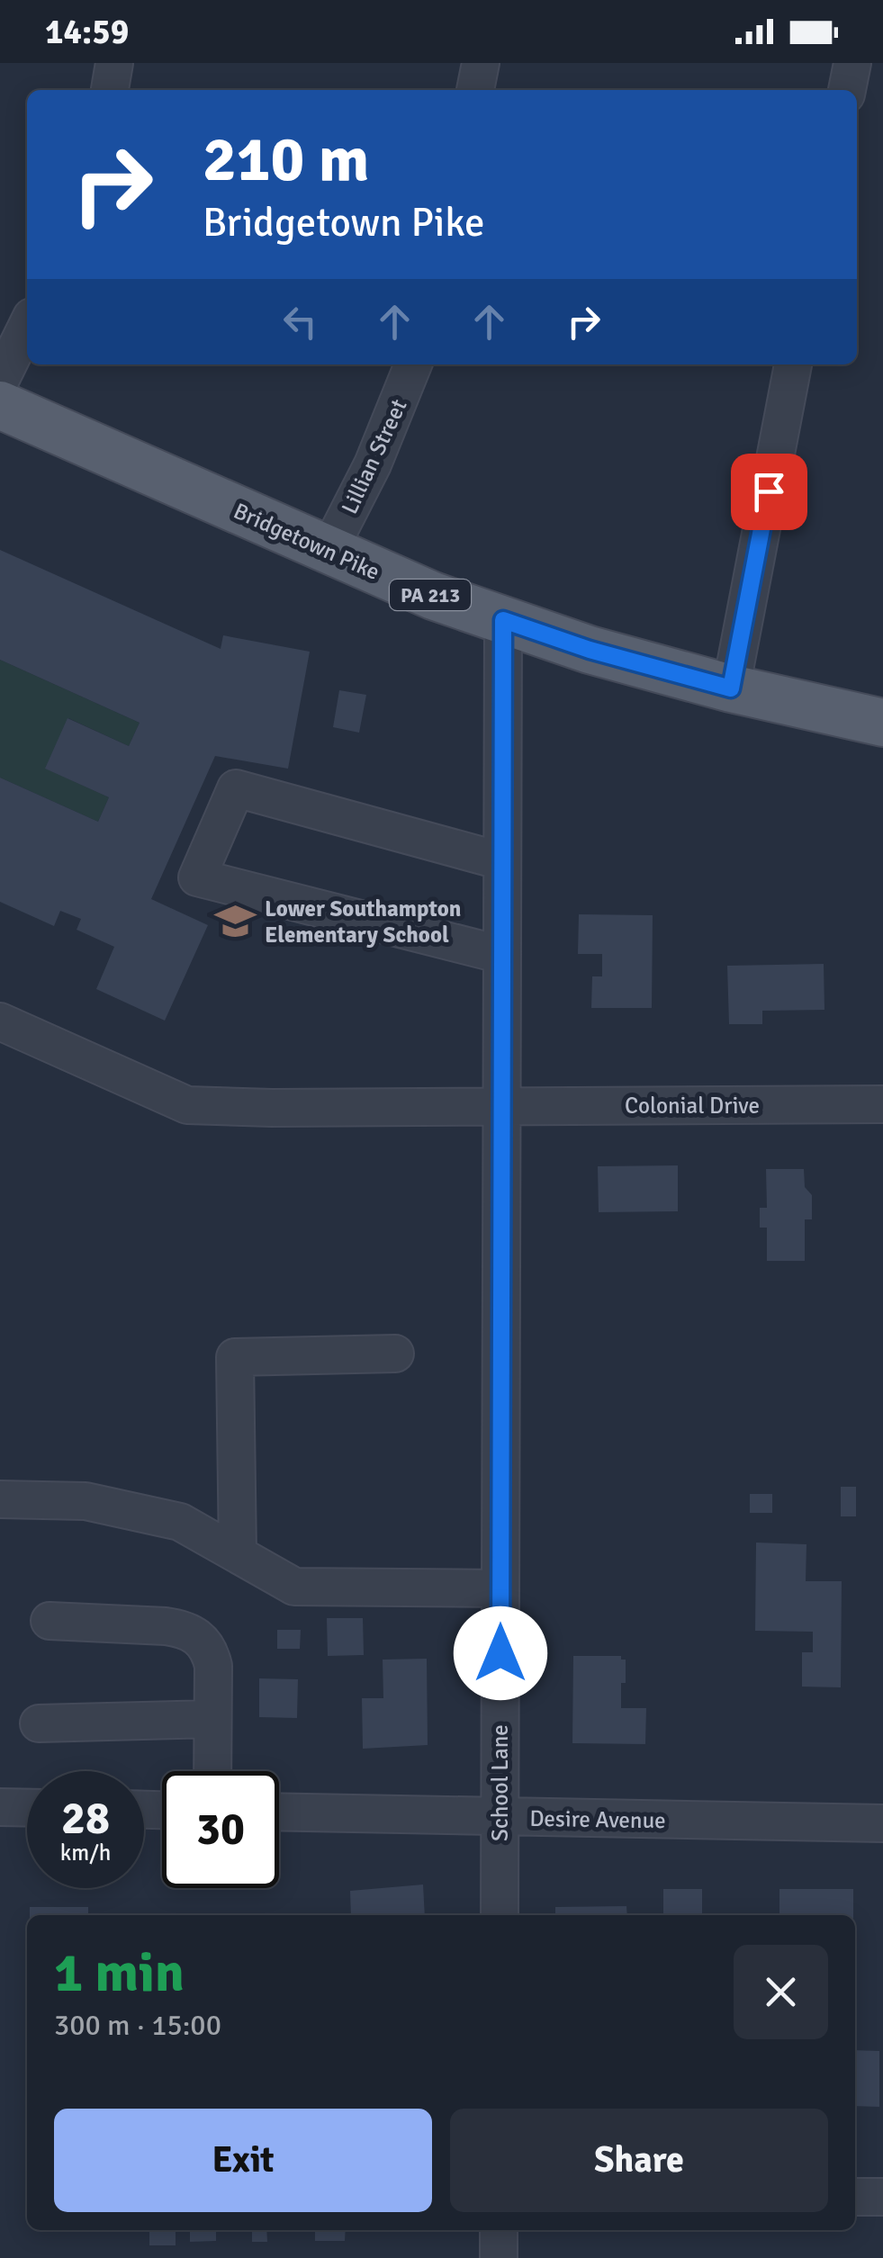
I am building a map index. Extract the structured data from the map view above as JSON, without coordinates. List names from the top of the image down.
{
  "streets": {
    "main road": ["Bridgetown Pike", "PA 213"],
    "street": [
      "Lillian Street",
      "Colonial Drive",
      "School Lane",
      "Desire Avenue"
    ]
  },
  "crossings": [
    ["Lillian Street", "Bridgetown Pike"],
    ["Bridgetown Pike", "School Lane"],
    ["Colonial Drive", "School Lane"],
    ["School Lane", "Desire Avenue"]
  ],
  "places": {
    "school or university": ["Lower Southampton Elementary School"]
  },
  "page": {
    "status": "14:59",
    "turn": ["210 m", "Bridgetown Pike"],
    "speed": "28 km/h",
    "limit": "30",
    "heading": ["1 min", "300 m · 15:00"],
    "buttons": ["Exit", "Share"]
  }
}
